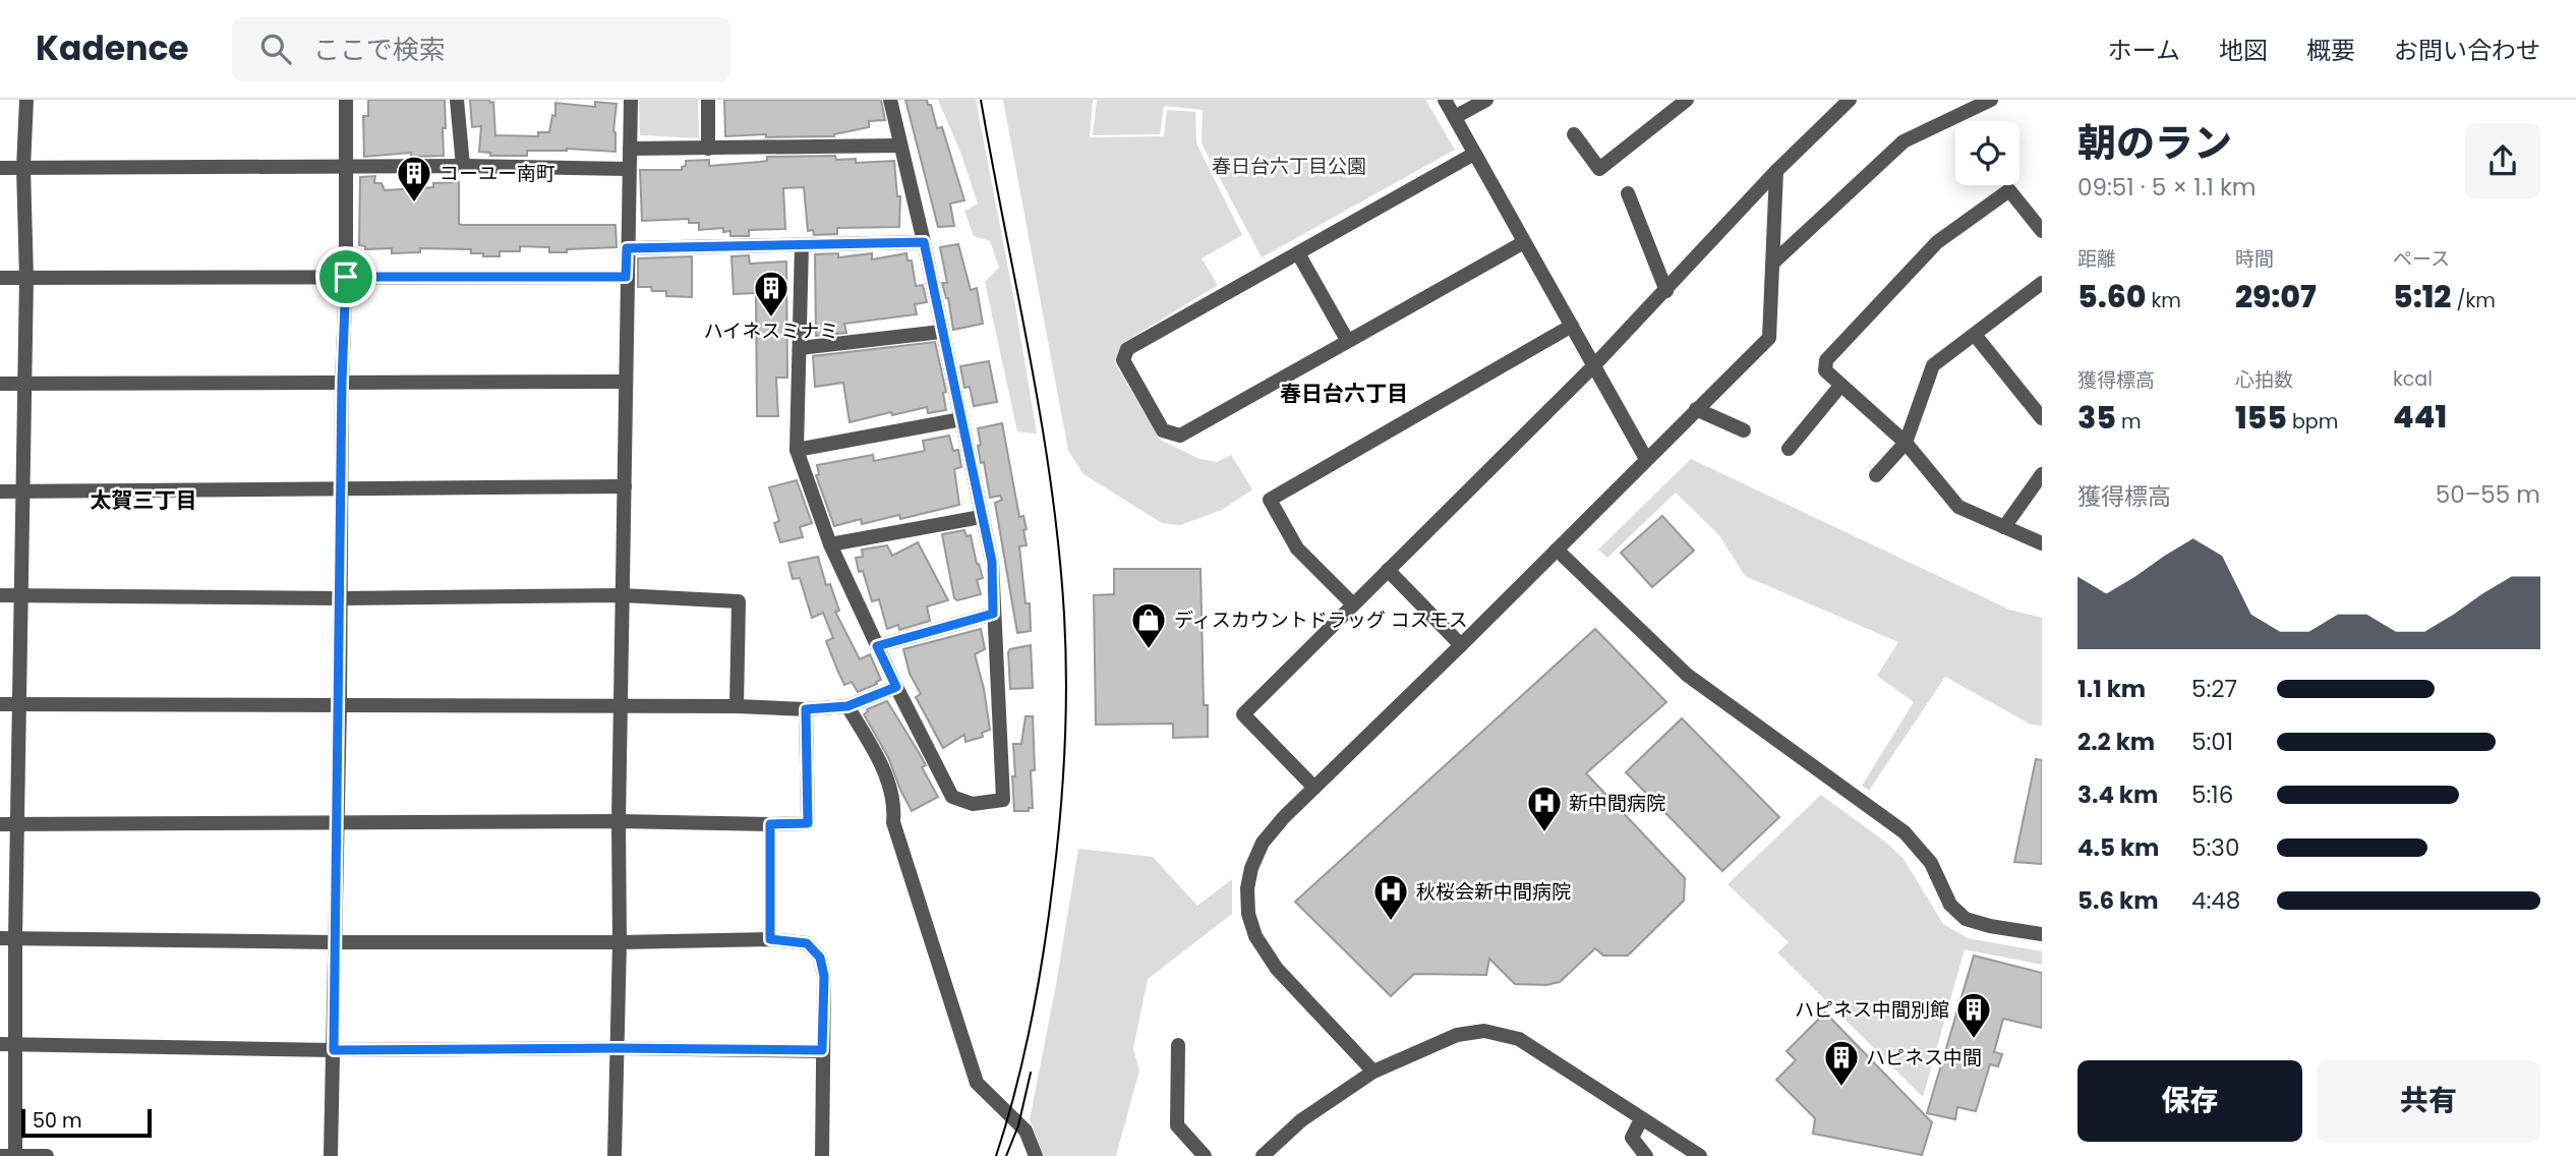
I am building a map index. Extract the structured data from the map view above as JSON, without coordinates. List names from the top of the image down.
{
  "districts": ["春日台六丁目", "太賀三丁目"],
  "parks": ["春日台六丁目公園"],
  "places": {
    "building": [
      "コーユー南町",
      "ハイネスミナミ",
      "ハピネス中間別館",
      "ハピネス中間"
    ],
    "shop": ["ディスカウントドラッグ コスモス"],
    "hospital": ["新中間病院", "秋桜会新中間病院"]
  },
  "scale_bar": "50 m",
  "page": {
    "header": "Kadence",
    "search": "ここで検索",
    "nav": [
      "ホーム",
      "地図",
      "概要",
      "お問い合わせ"
    ],
    "heading": ["朝のラン", "09:51 · 5 × 1.1 km"],
    "stats": [
      ["距離", "5.60 km"],
      ["時間", "29:07"],
      ["ペース", "5:12 /km"],
      ["獲得標高", "35 m"],
      ["心拍数", "155 bpm"],
      ["kcal", "441"]
    ],
    "chart": ["獲得標高", "50–55 m"],
    "list": [
      {
        "name": "1.1 km",
        "note": "5:27"
      },
      {
        "name": "2.2 km",
        "note": "5:01"
      },
      {
        "name": "3.4 km",
        "note": "5:16"
      },
      {
        "name": "4.5 km",
        "note": "5:30"
      },
      {
        "name": "5.6 km",
        "note": "4:48"
      }
    ],
    "buttons": ["保存", "共有"],
    "scale": "50 m"
  }
}
